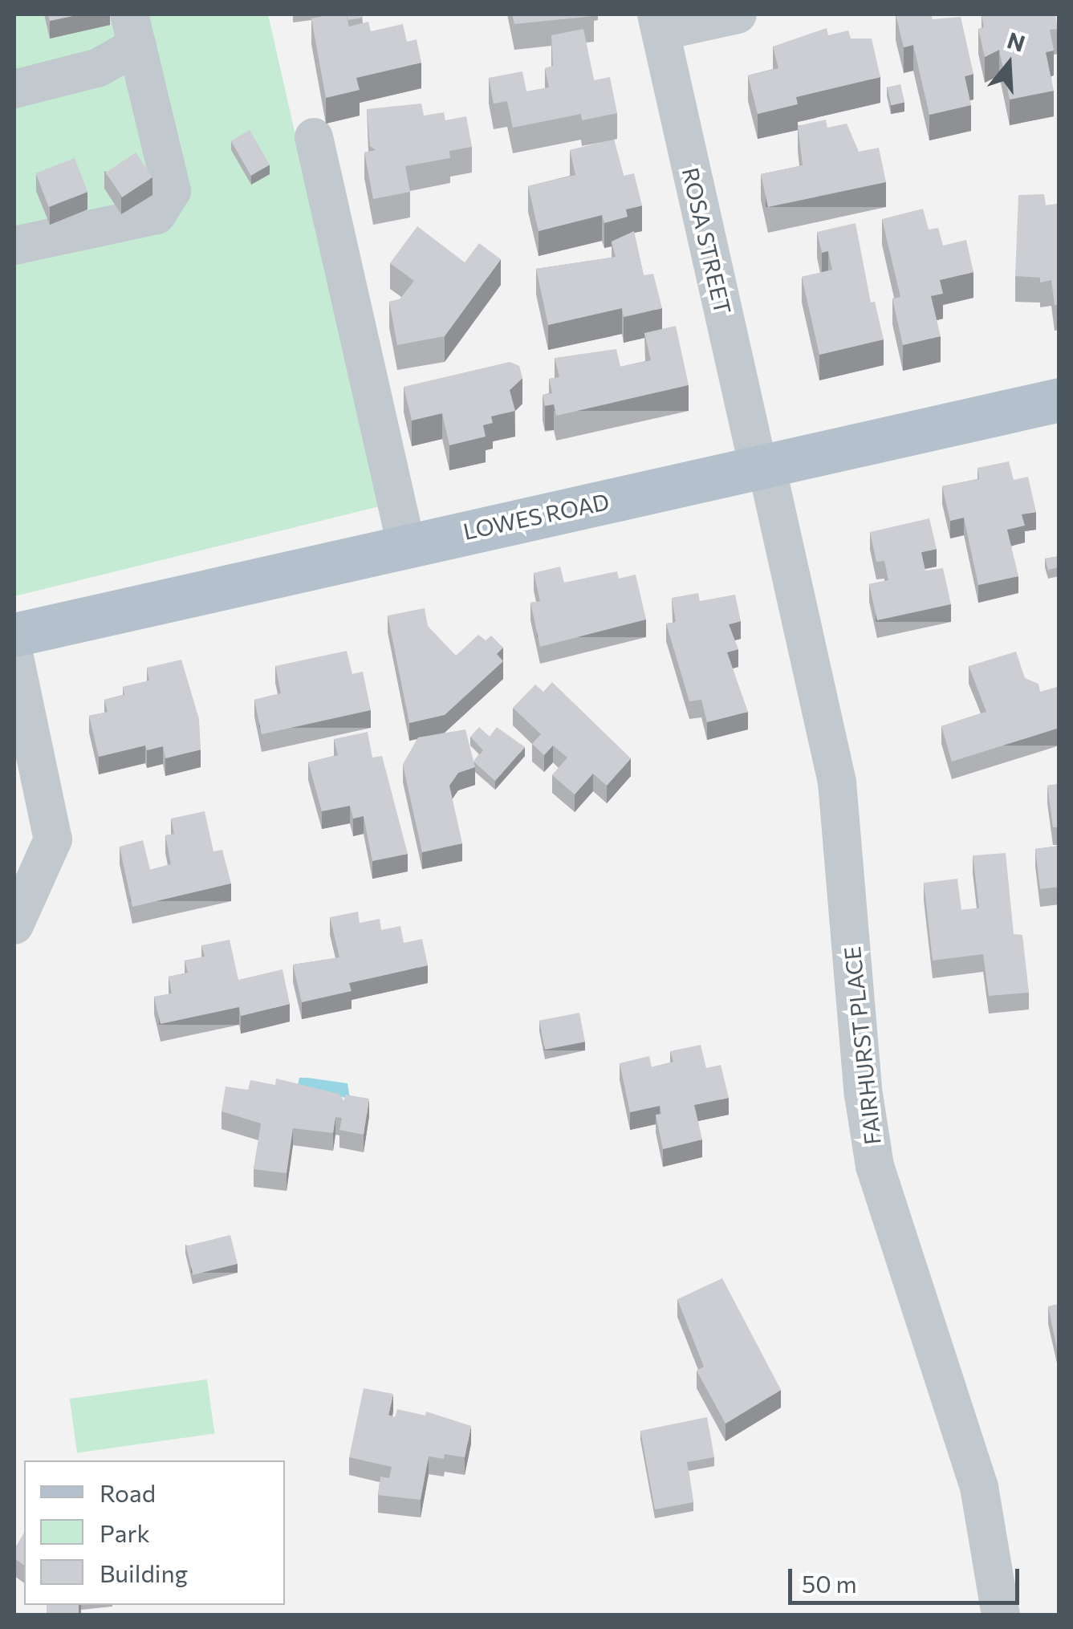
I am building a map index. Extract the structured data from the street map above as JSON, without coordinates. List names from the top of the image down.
{
  "streets": {
    "main road": ["LOWES ROAD"],
    "street": ["ROSA STREET", "FAIRHURST PLACE"]
  },
  "crossings": [
    ["ROSA STREET", "LOWES ROAD"],
    ["ROSA STREET", "FAIRHURST PLACE"],
    ["LOWES ROAD", "FAIRHURST PLACE"]
  ],
  "legend": ["Road", "Park", "Building"],
  "scale_bar": "50 m",
  "north": "top"
}
